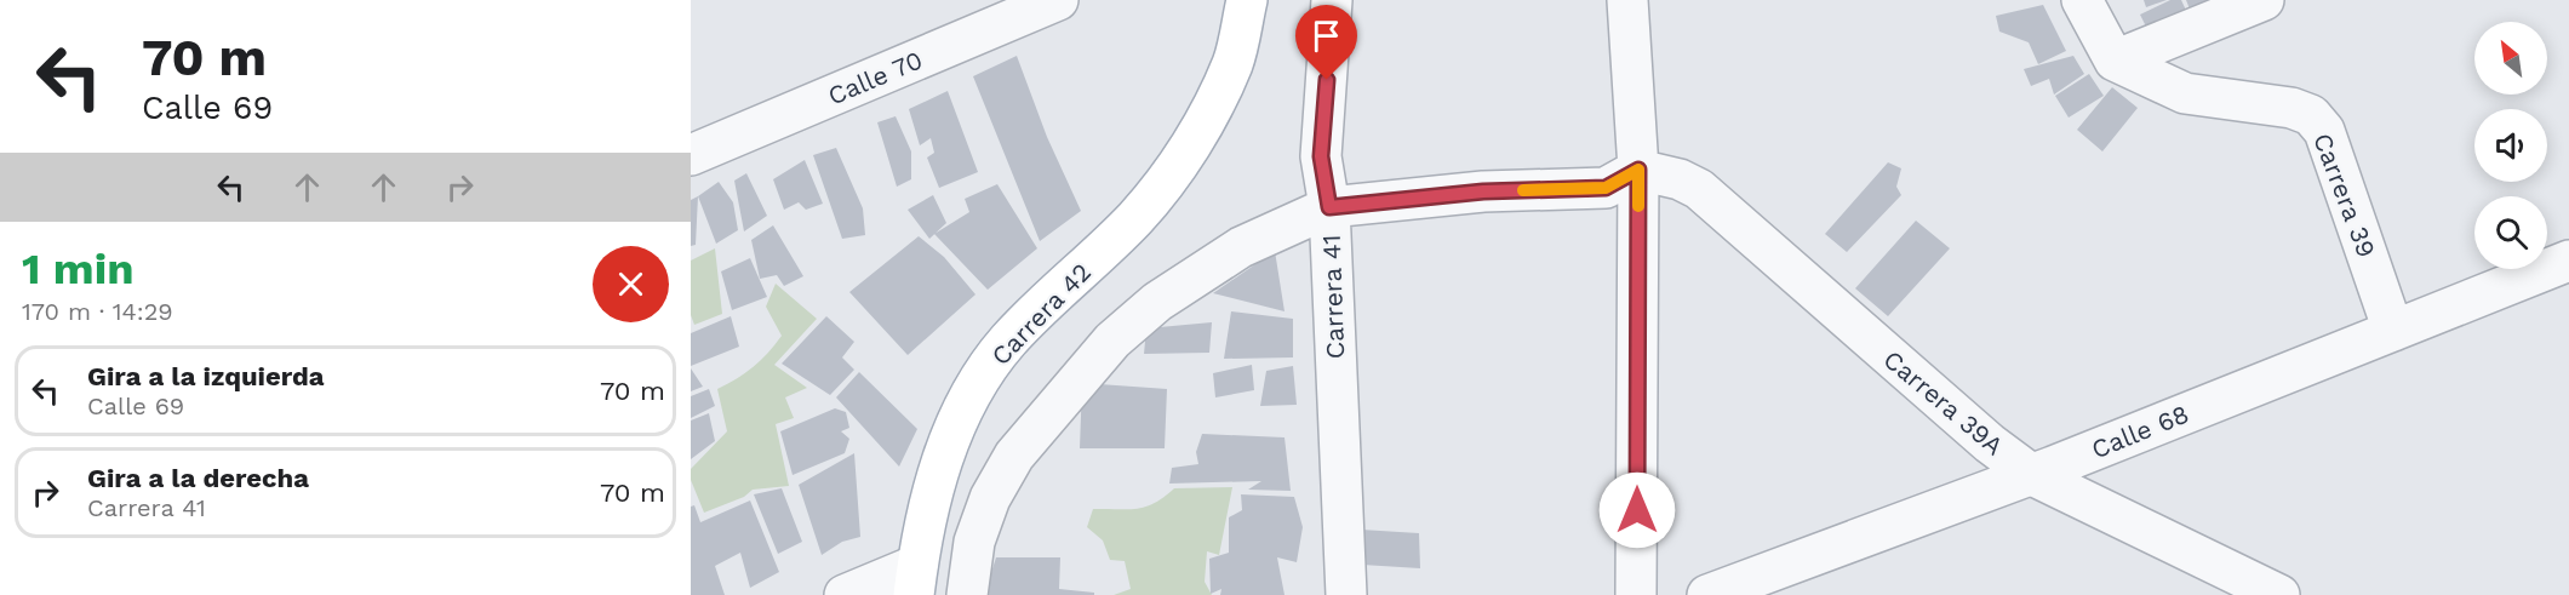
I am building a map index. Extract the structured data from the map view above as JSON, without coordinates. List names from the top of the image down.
{
  "streets": {
    "main road": ["Carrera 42"],
    "street": [
      "Calle 70",
      "Carrera 39",
      "Carrera 41",
      "Carrera 39A",
      "Calle 68"
    ]
  },
  "crossings": [
    ["Carrera 39", "Calle 68"],
    ["Carrera 39A", "Calle 68"]
  ],
  "north": "top left",
  "page": {
    "turn": ["70 m", "Calle 69"],
    "heading": ["1 min", "170 m · 14:29"],
    "list": [
      {
        "name": "Gira a la izquierda",
        "note": "Calle 69",
        "value": "70 m"
      },
      {
        "name": "Gira a la derecha",
        "note": "Carrera 41",
        "value": "70 m"
      }
    ]
  }
}
